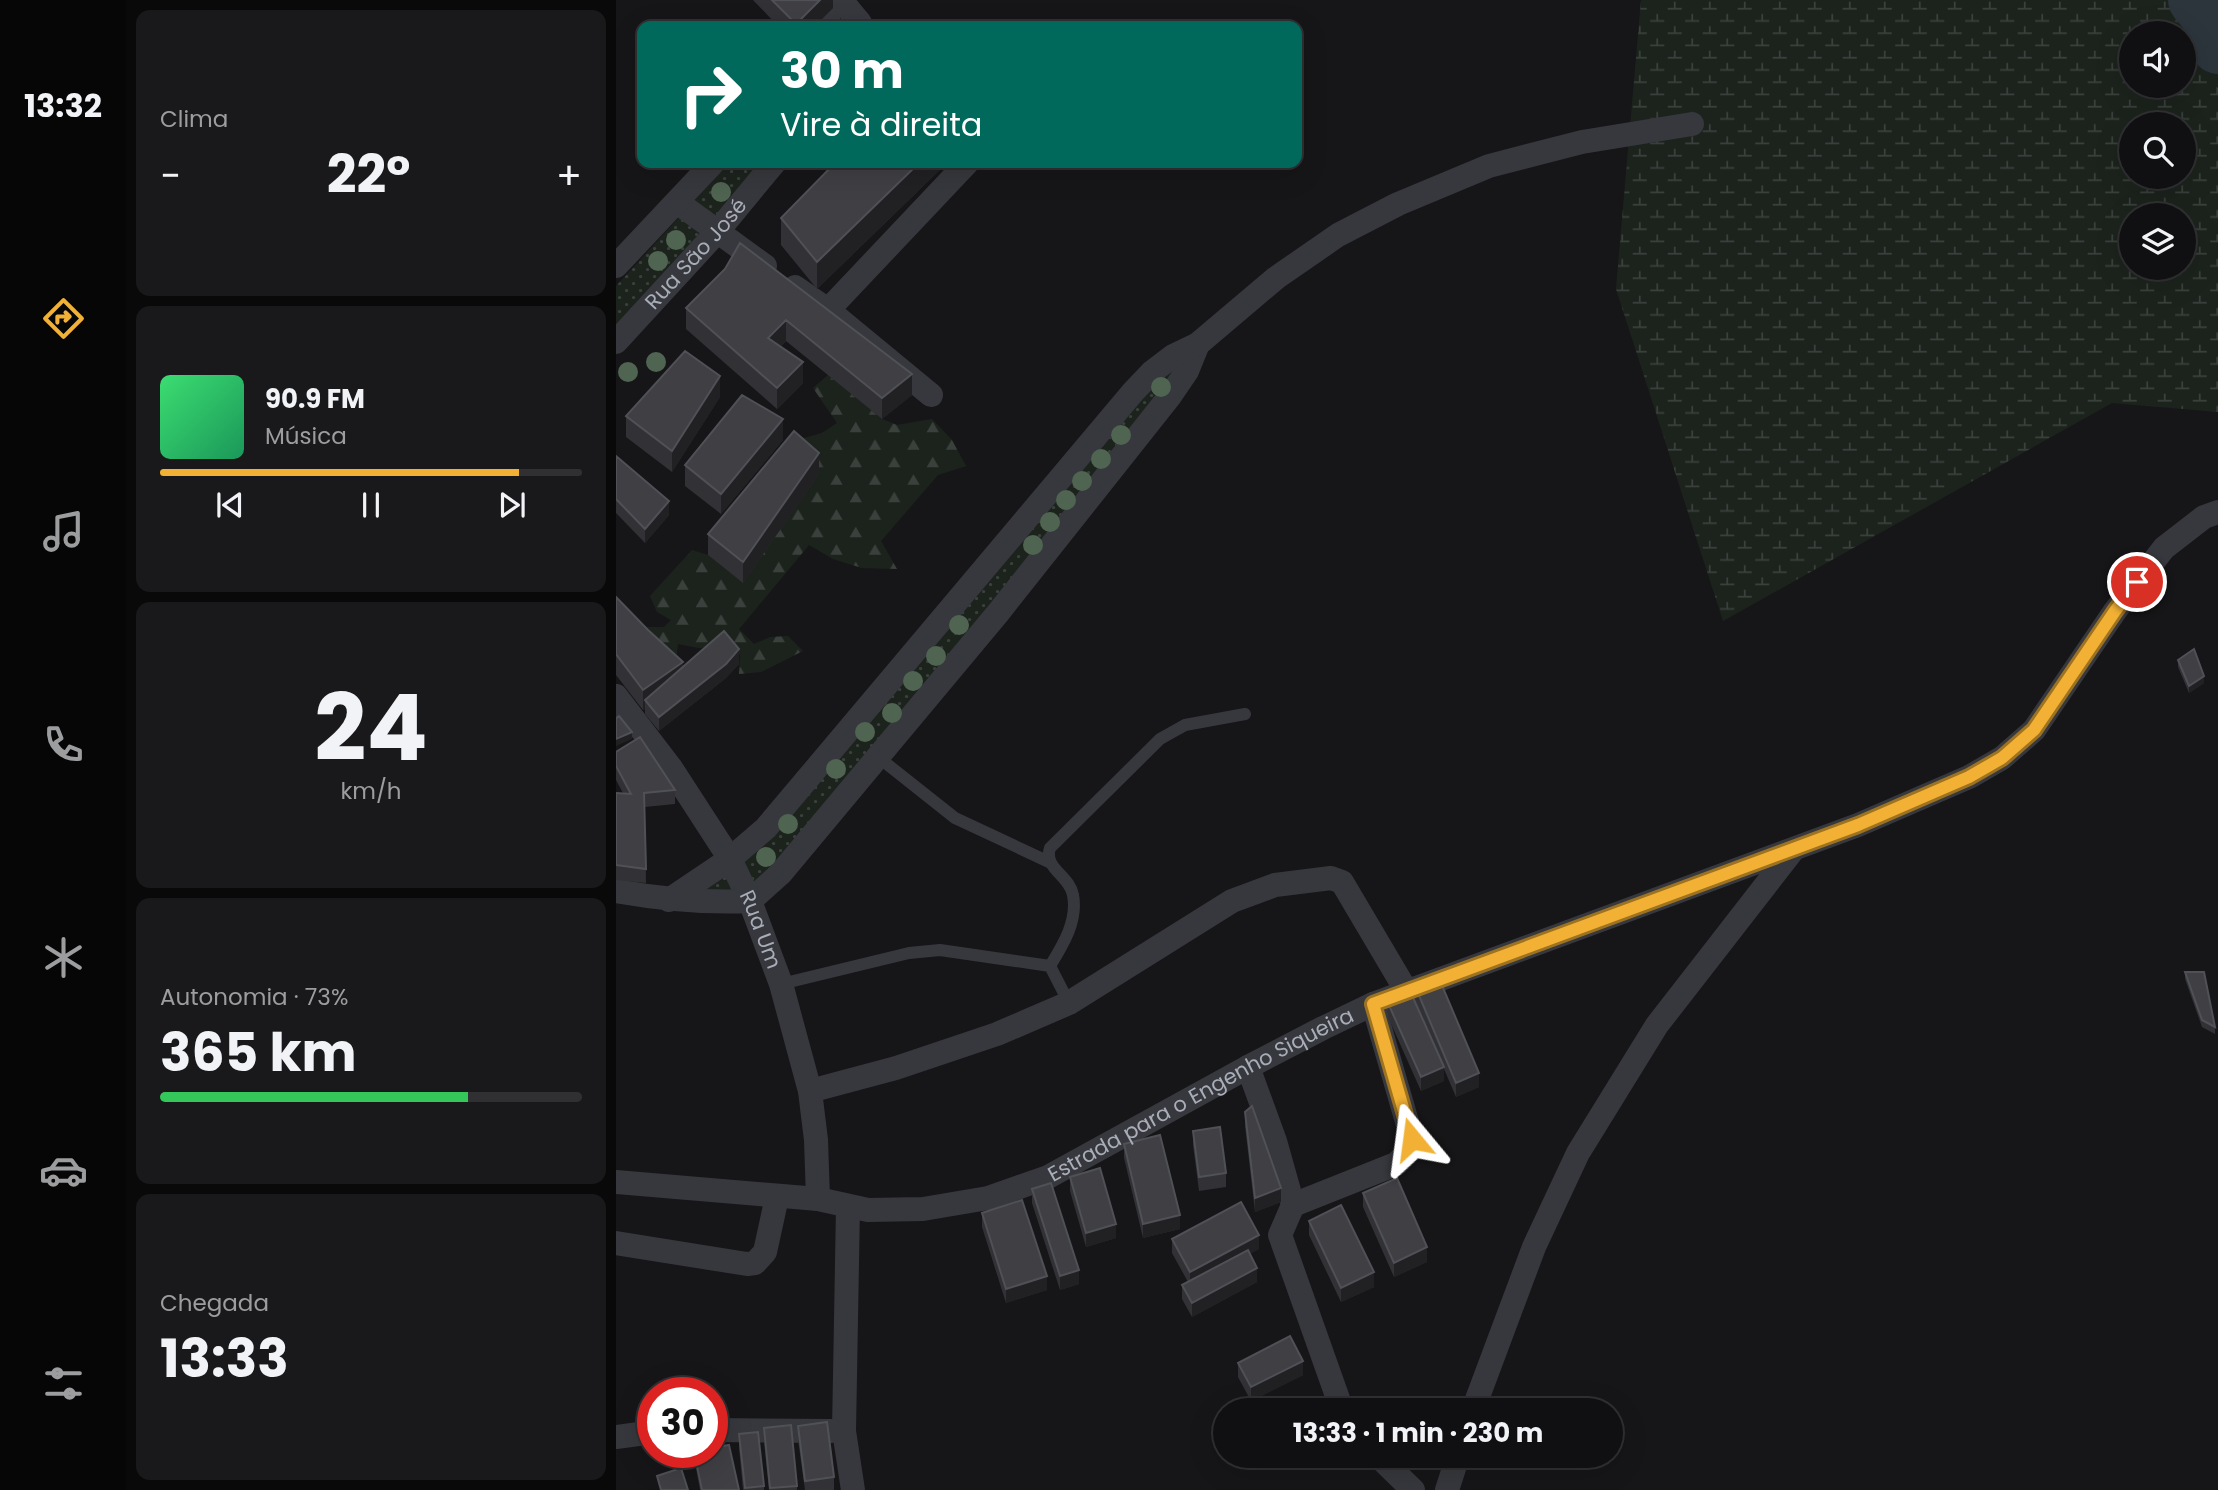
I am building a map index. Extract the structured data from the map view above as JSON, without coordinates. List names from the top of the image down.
{
  "streets": {
    "street": ["Rua São José", "Rua Um", "Estrada para o Engenho Siqueira"]
  },
  "crossings": [
    ["Rua Um", "Estrada para o Engenho Siqueira"]
  ],
  "page": {
    "tabs": "13:32",
    "tile": [
      "Clima",
      ["24", "km/h"],
      ["Autonomia · 73%", "365 km"],
      ["Chegada", "13:33"]
    ],
    "turn": ["30 m", "Vire à direita"],
    "heat": ["−", "22°", "+"],
    "song": ["90.9 FM", "Música"],
    "limit": "30",
    "trip": "13:33 · 1 min · 230 m"
  }
}
